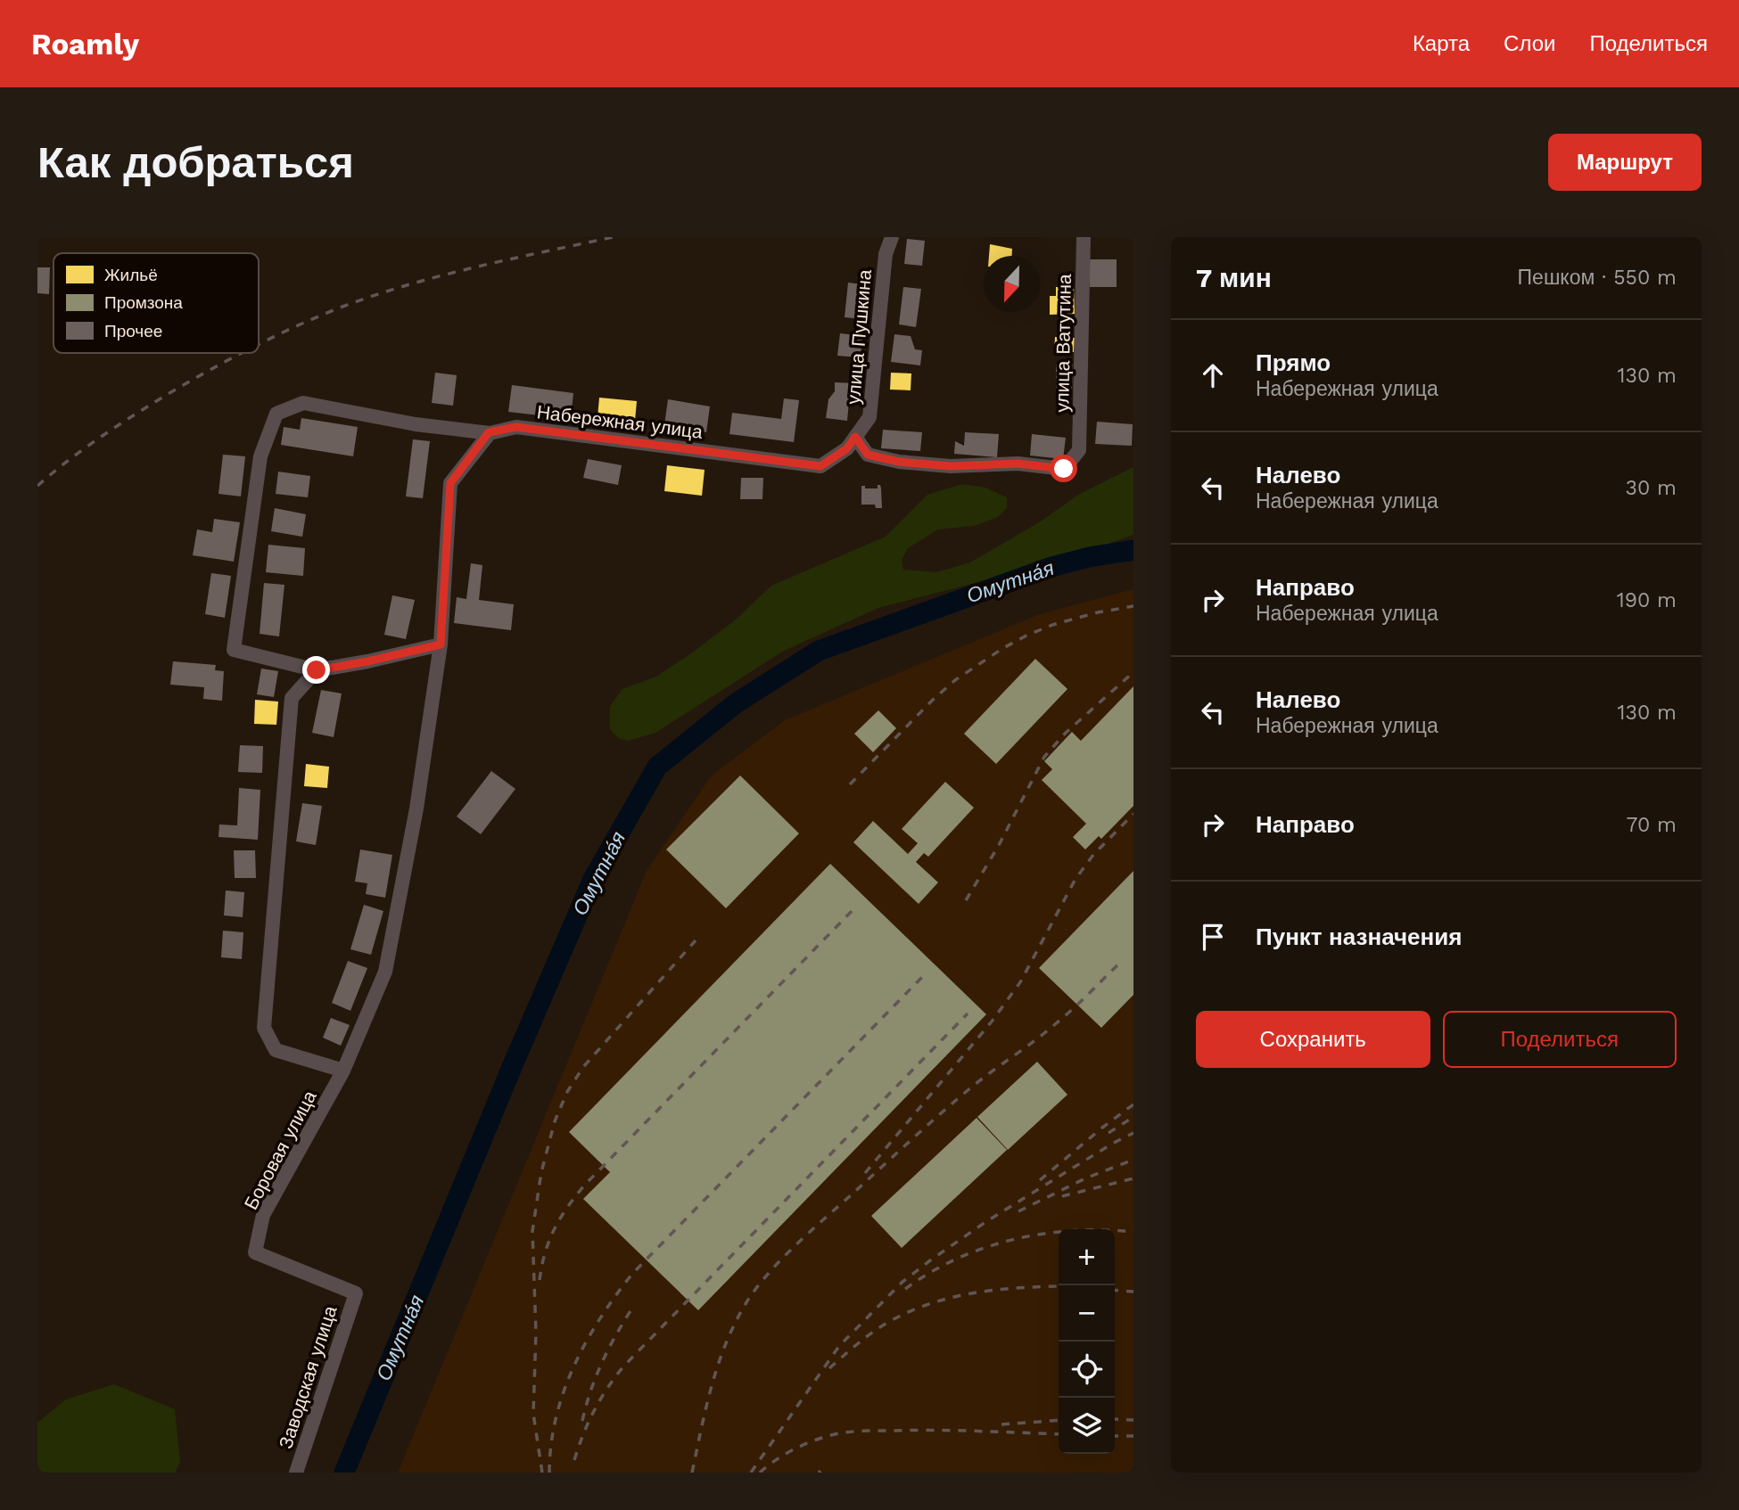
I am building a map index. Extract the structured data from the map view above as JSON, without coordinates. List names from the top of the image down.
{
  "streets": {
    "street": [
      "улица Пушкина",
      "улица Ватутина",
      "Набережная улица",
      "Боровая улица",
      "Заводская улица"
    ]
  },
  "crossings": [
    ["улица Пушкина", "улица Ватутина"],
    ["улица Пушкина", "Набережная улица"],
    ["улица Ватутина", "Набережная улица"],
    ["Боровая улица", "Заводская улица"]
  ],
  "water": ["Омутна́я"],
  "legend": ["Жильё", "Промзона", "Прочее"],
  "north": "bottom",
  "page": {
    "header": "Roamly",
    "nav": ["Карта", "Слои", "Поделиться"],
    "buttons": [
      "Маршрут",
      ["Сохранить", "Поделиться"]
    ],
    "title": "Как добраться",
    "heading": ["7 мин", "Пешком · 550 m"],
    "list": [
      ["Прямо", "Набережная улица", "130 m"],
      ["Налево", "Набережная улица", "30 m"],
      ["Направо", "Набережная улица", "190 m"],
      ["Налево", "Набережная улица", "130 m"],
      ["Направо", "70 m"],
      "Пункт назначения"
    ],
    "map_buttons": ["+", "−"]
  }
}
